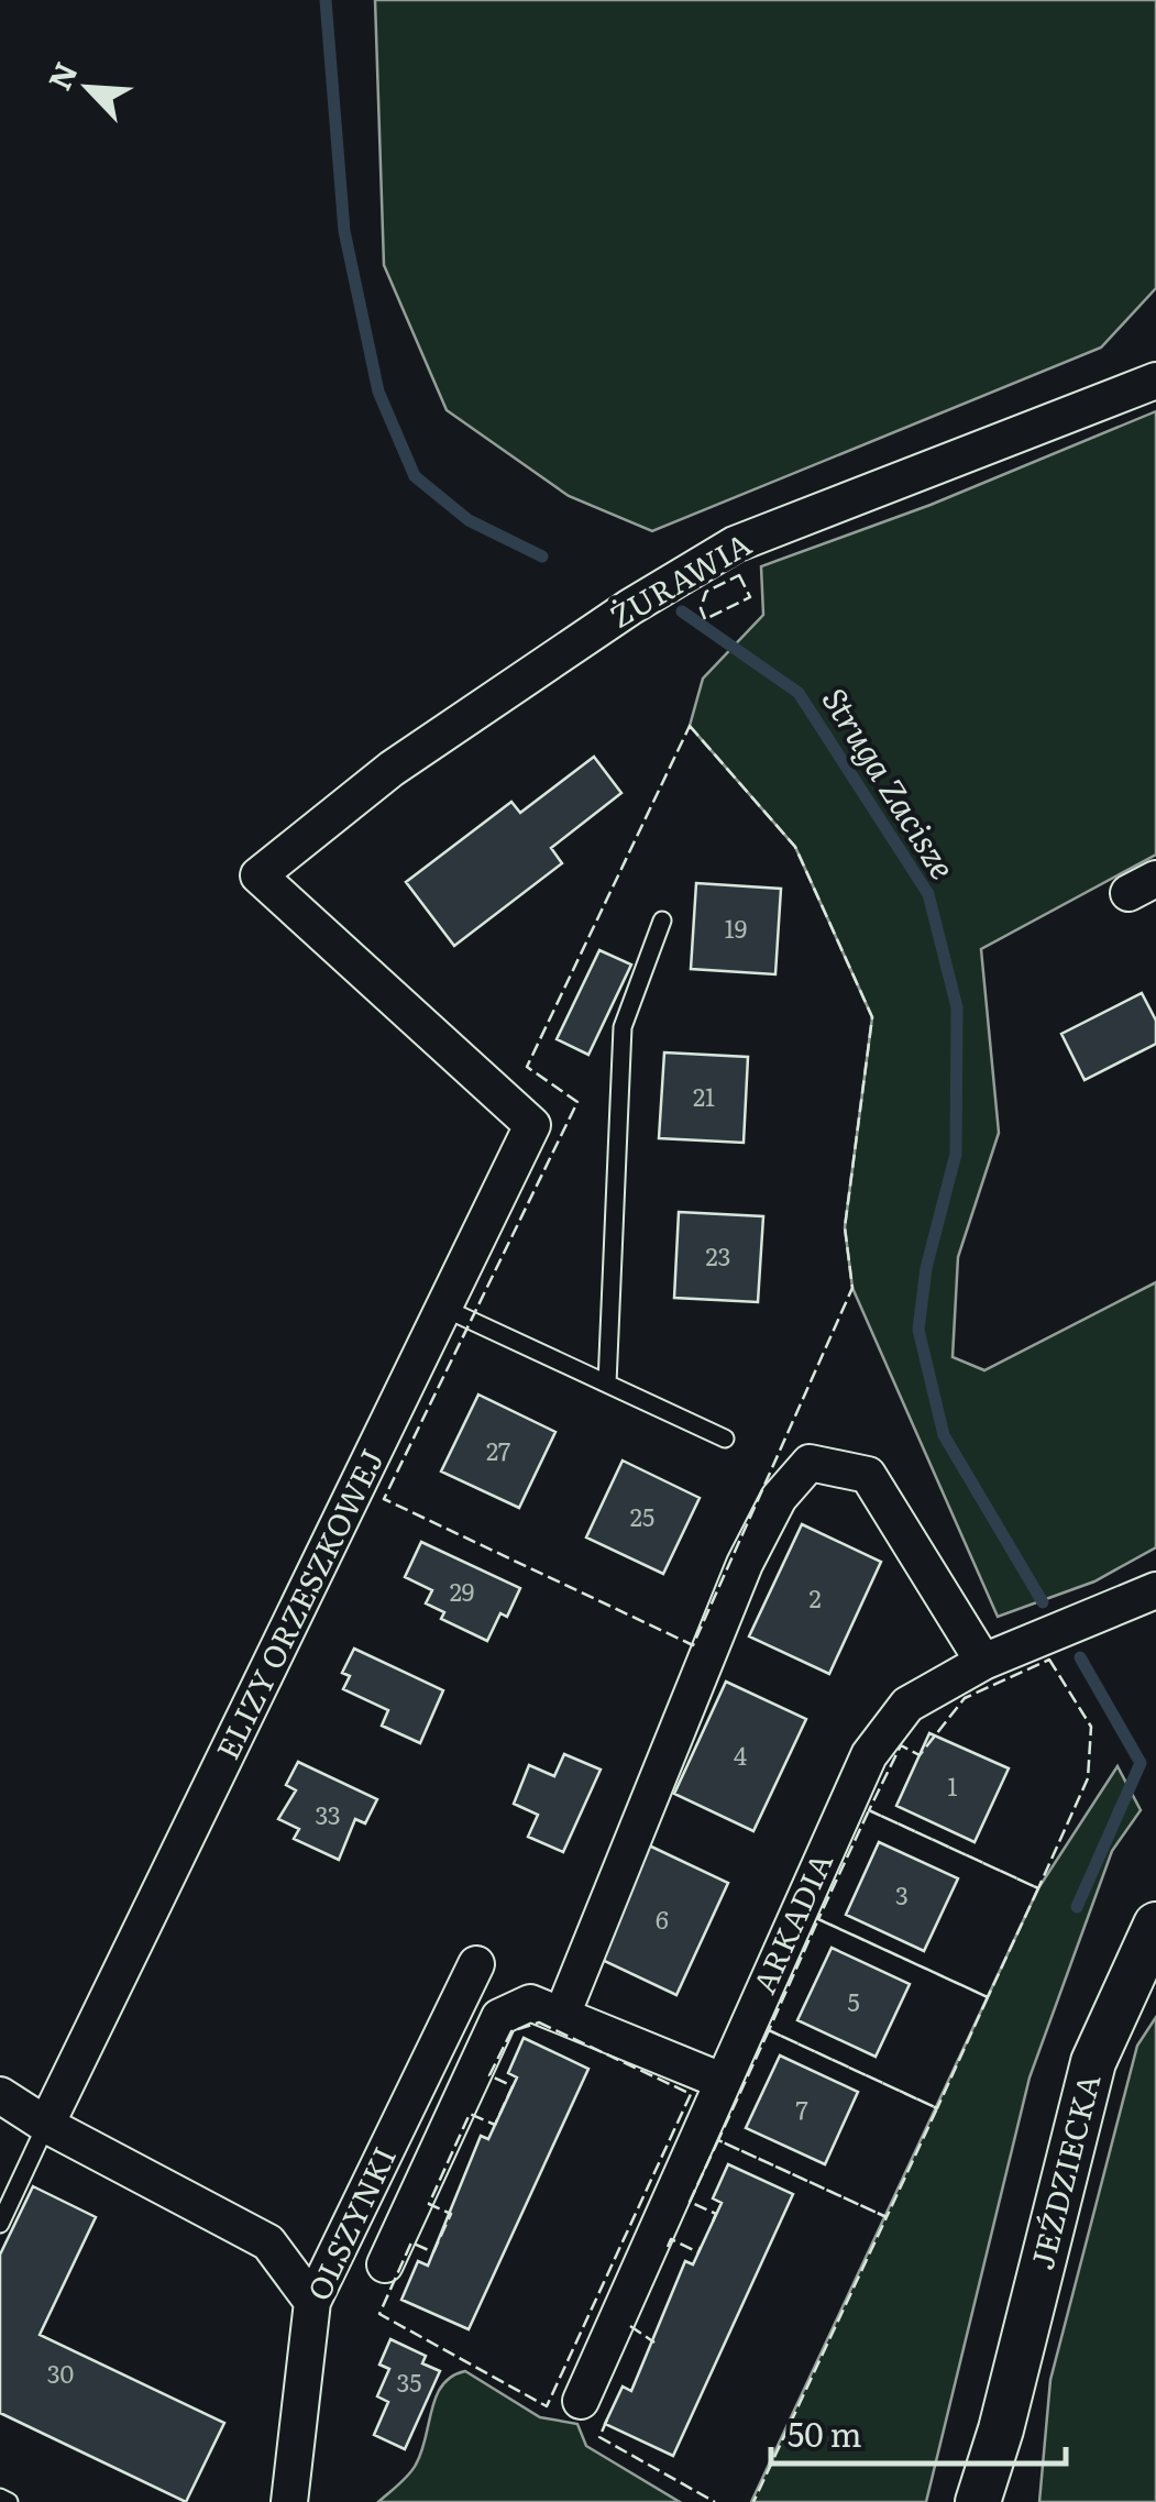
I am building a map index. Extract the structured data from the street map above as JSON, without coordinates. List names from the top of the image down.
{
  "streets": {
    "street": [
      "ŻURAWIA",
      "ELIZY ORZESZKOWEJ",
      "ARKADIA",
      "JEŹDZIECKA",
      "OLSZYNKI"
    ]
  },
  "crossings": [
    ["ŻURAWIA", "ELIZY ORZESZKOWEJ"]
  ],
  "water": ["Struga Zacisze"],
  "house_numbers": [
    "19",
    "21",
    "23",
    "27",
    "25",
    "29",
    "2",
    "4",
    "1",
    "33",
    "3",
    "6",
    "5",
    "7",
    "30",
    "35"
  ],
  "scale_bar": "50 m",
  "north": "top left"
}
